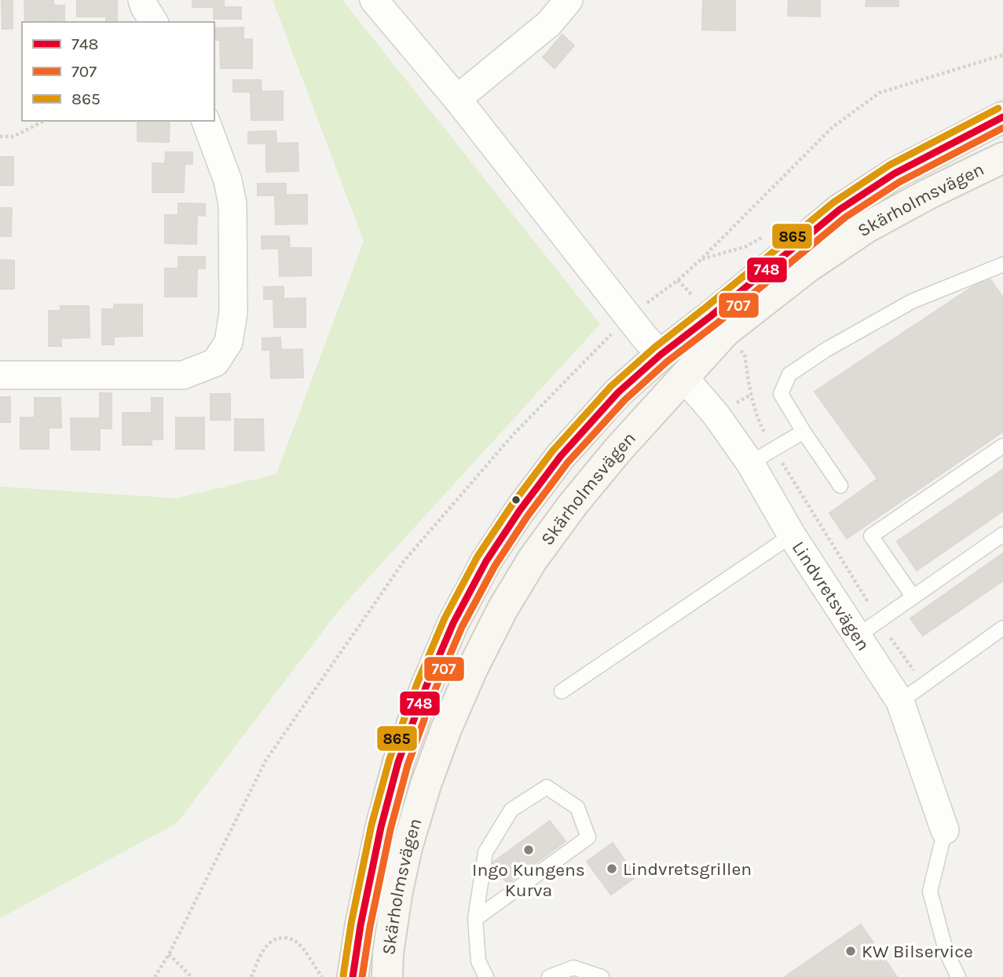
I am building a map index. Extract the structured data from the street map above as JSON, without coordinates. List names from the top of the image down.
{
  "streets": {
    "main road": ["Skärholmsvägen"],
    "street": ["Lindvretsvägen"]
  },
  "crossings": [
    ["Skärholmsvägen", "Lindvretsvägen"]
  ],
  "places": ["Ingo Kungens Kurva", "Lindvretsgrillen", "KW Bilservice"],
  "lines": ["transit line 865", "transit line 748", "transit line 707"],
  "legend": ["748", "707", "865"]
}
